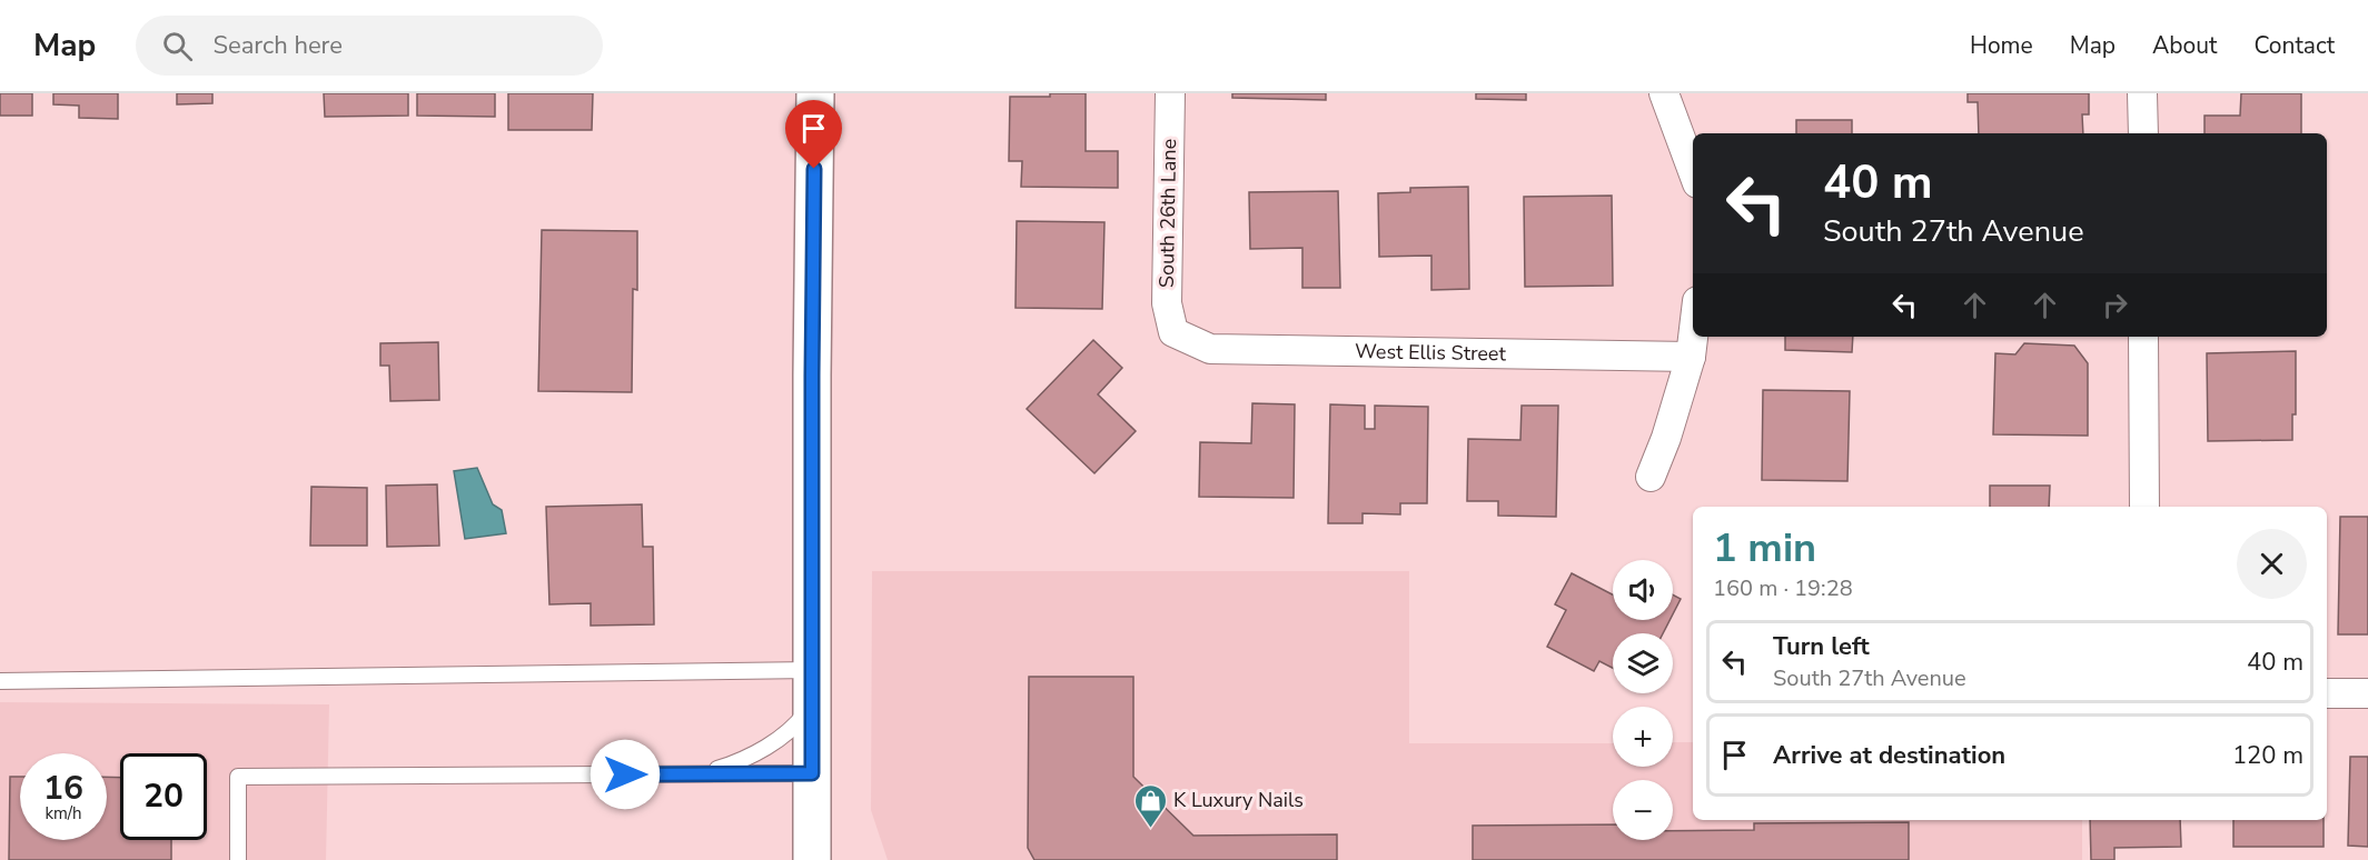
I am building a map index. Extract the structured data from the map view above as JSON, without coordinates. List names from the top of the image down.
{
  "streets": {
    "street": ["South 26th Lane", "West Ellis Street"]
  },
  "crossings": [
    ["South 26th Lane", "West Ellis Street"]
  ],
  "places": {
    "shop": ["K Luxury Nails"]
  },
  "page": {
    "header": "Map",
    "search": "Search here",
    "nav": [
      "Home",
      "Map",
      "About",
      "Contact"
    ],
    "turn": ["40 m", "South 27th Avenue"],
    "heading": ["1 min", "160 m · 19:28"],
    "map_buttons": ["+", "−"],
    "list": [
      {
        "name": "Turn left",
        "note": "South 27th Avenue",
        "value": "40 m"
      },
      {
        "name": "Arrive at destination",
        "value": "120 m"
      }
    ],
    "speed": "16 km/h",
    "limit": "20"
  }
}
